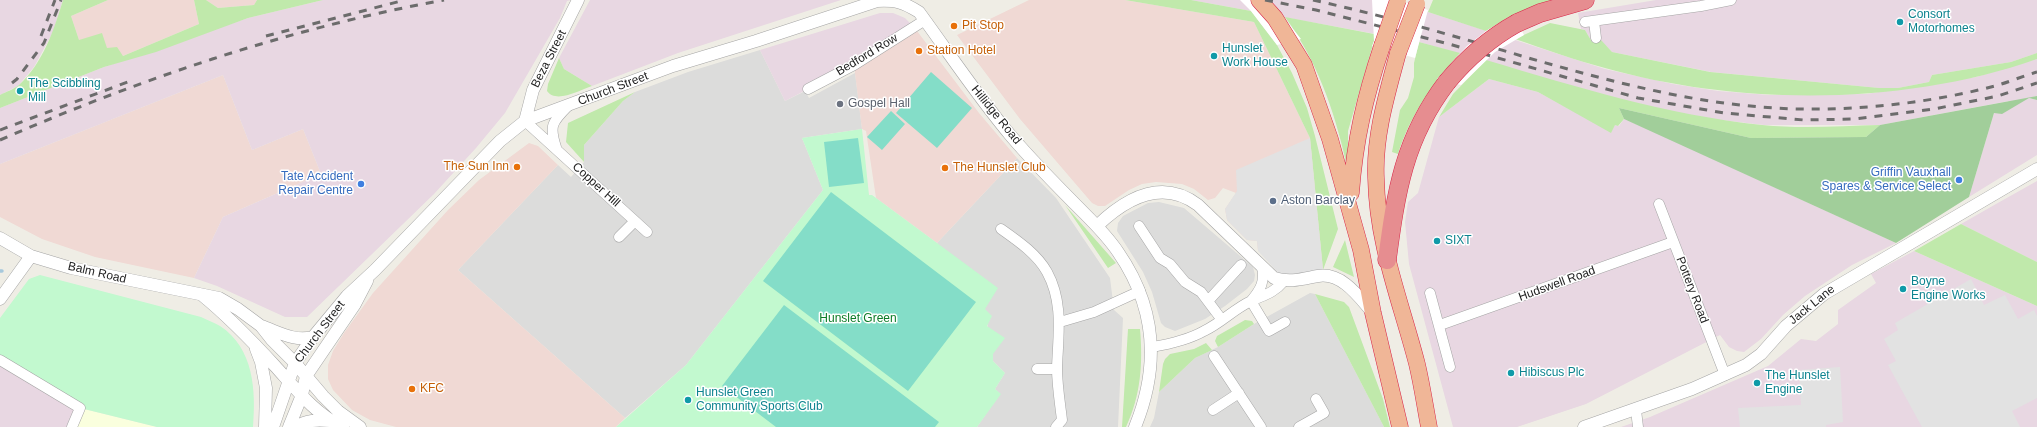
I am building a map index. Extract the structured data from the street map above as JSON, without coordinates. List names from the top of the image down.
{
  "streets": {
    "street": [
      "Bedford Row",
      "Beza Street",
      "Church Street",
      "Hillidge Road",
      "Copper Hill",
      "Balm Road",
      "Hudswell Road",
      "Pottery Road",
      "Jack Lane"
    ]
  },
  "crossings": [
    ["Bedford Row", "Hillidge Road"],
    ["Beza Street", "Church Street"],
    ["Beza Street", "Copper Hill"],
    ["Church Street", "Hillidge Road"],
    ["Church Street", "Copper Hill"],
    ["Church Street", "Balm Road"],
    ["Hudswell Road", "Pottery Road"],
    ["Pottery Road", "Jack Lane"]
  ],
  "parks": ["Hunslet Green"],
  "places": [
    "Consort Motorhomes",
    "Pit Stop",
    "Station Hotel",
    "Hunslet Work House",
    "The Scibbling Mill",
    "Gospel Hall",
    "The Sun Inn",
    "The Hunslet Club",
    "Griffin Vauxhall Spares & Service Select",
    "Tate Accident Repair Centre",
    "Aston Barclay",
    "SIXT",
    "Boyne Engine Works",
    "Hibiscus Plc",
    "The Hunslet Engine",
    "KFC",
    "Hunslet Green Community Sports Club"
  ]
}
